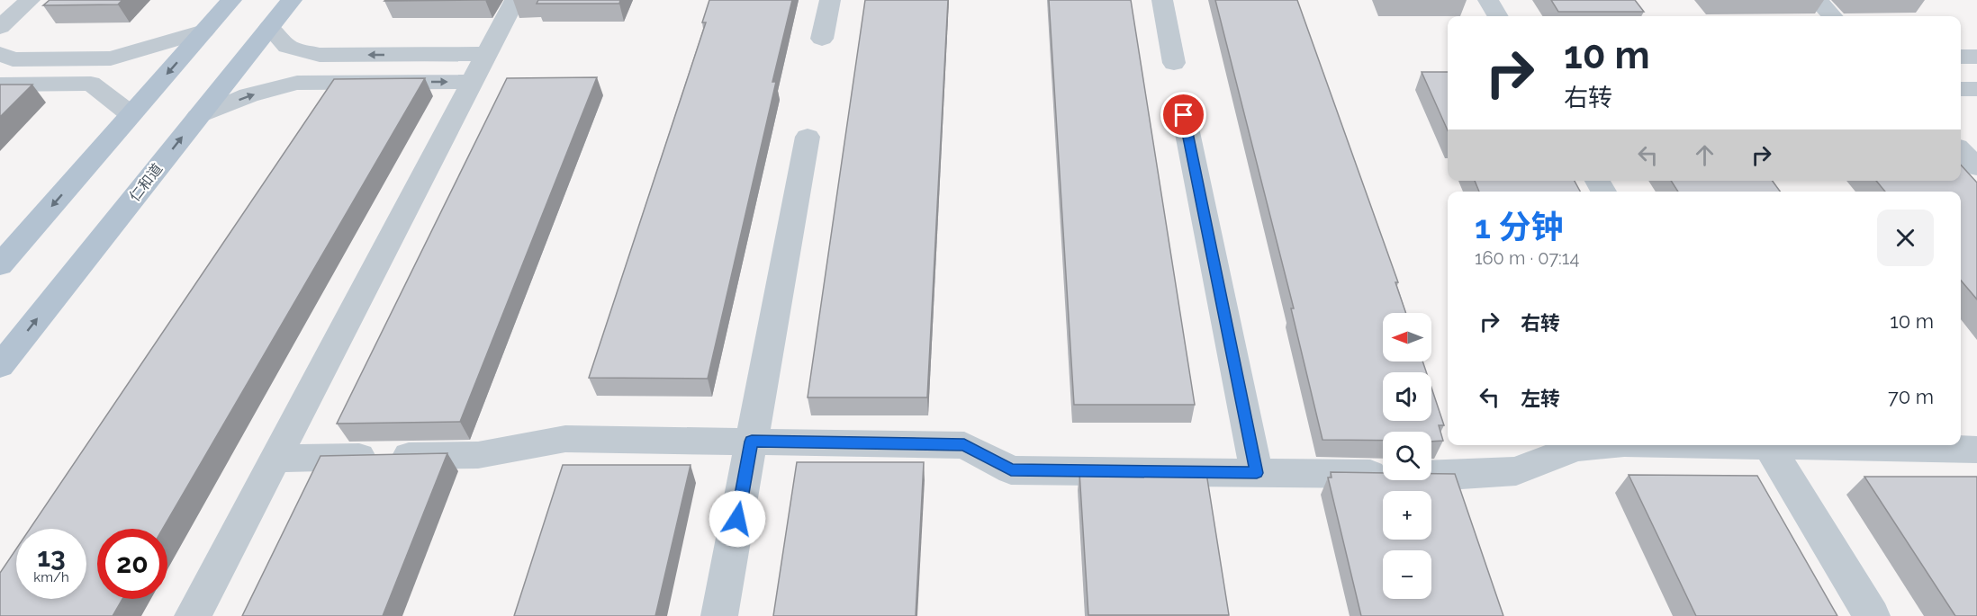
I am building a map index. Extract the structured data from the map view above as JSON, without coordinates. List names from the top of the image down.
{
  "streets": {
    "main road": ["仁和道"]
  },
  "north": "left",
  "page": {
    "turn": ["10 m", "右转"],
    "heading": ["1 分钟", "160 m · 07:14"],
    "list": [
      {
        "name": "右转",
        "value": "10 m"
      },
      {
        "name": "左转",
        "value": "70 m"
      }
    ],
    "map_buttons": ["+", "−"],
    "speed": "13 km/h",
    "limit": "20"
  }
}
